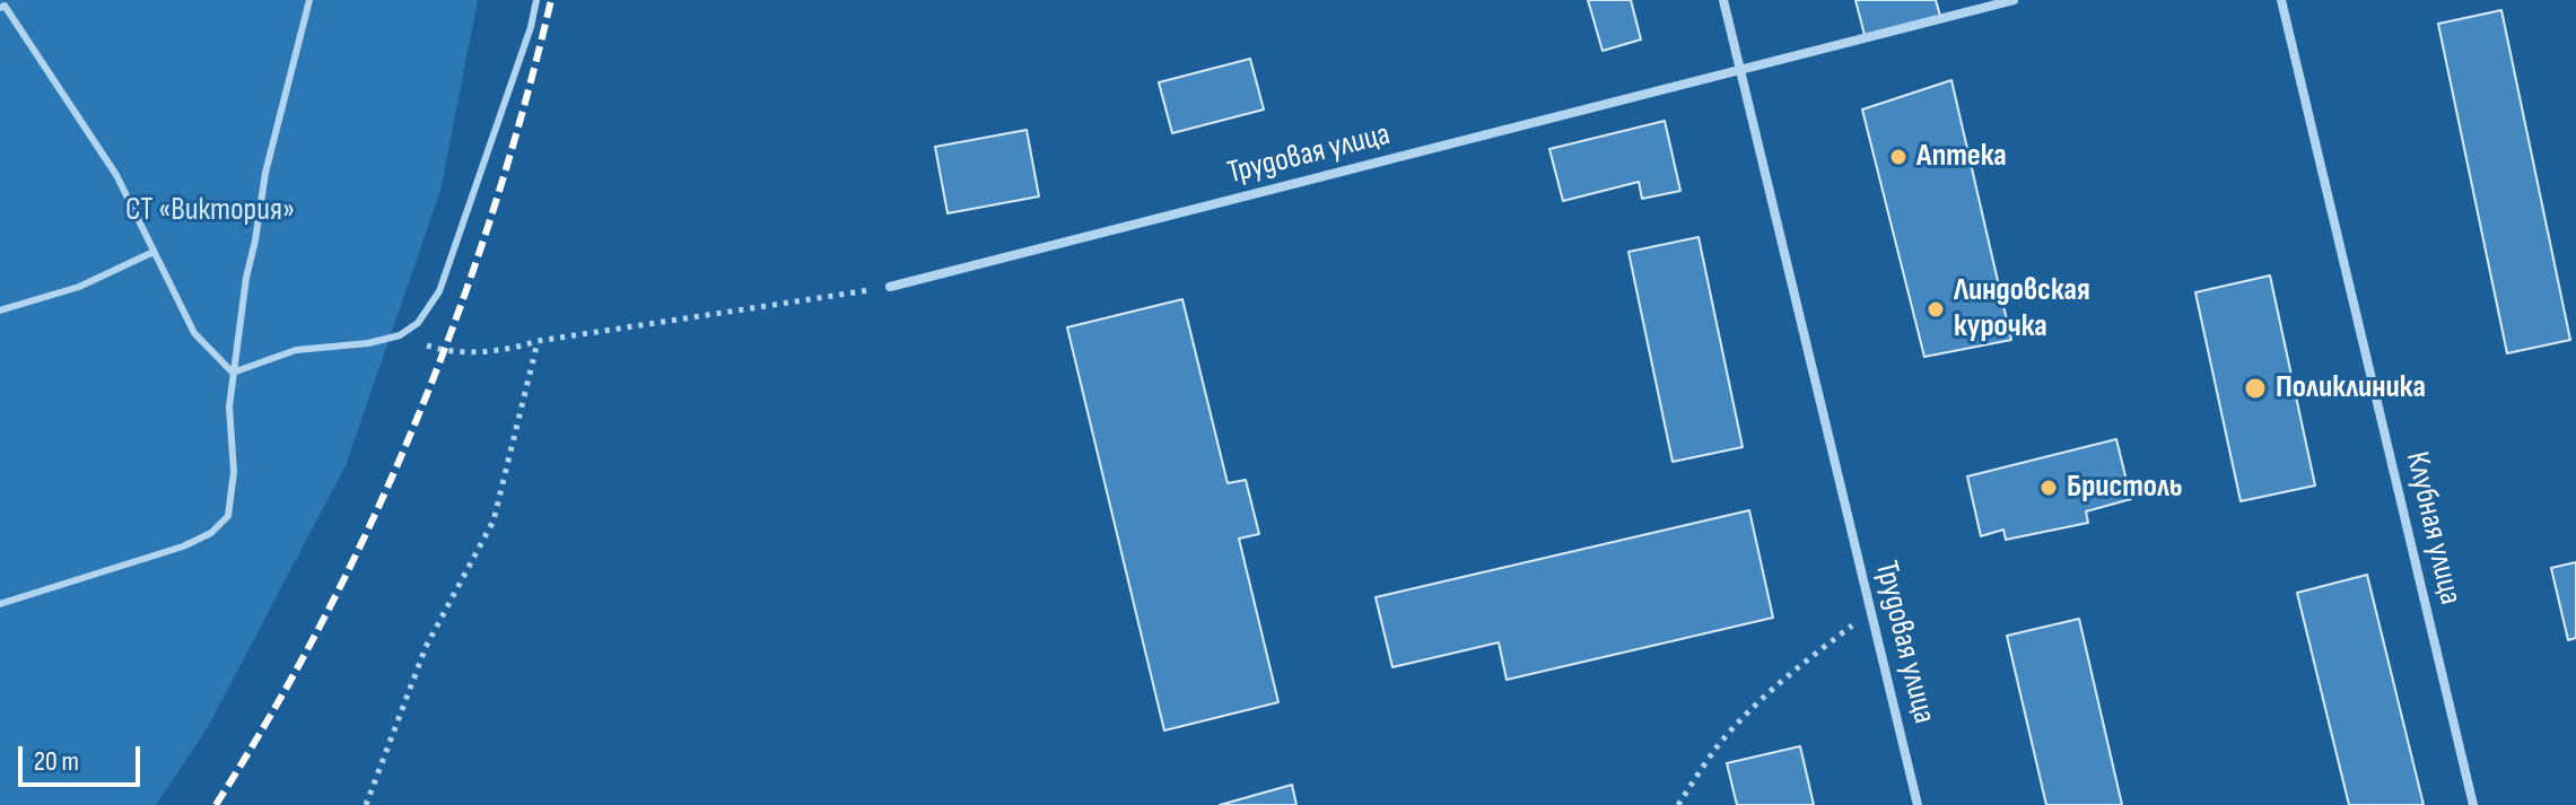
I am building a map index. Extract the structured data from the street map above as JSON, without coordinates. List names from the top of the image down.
{
  "streets": {
    "street": ["Трудовая улица", "Клубная улица"]
  },
  "parks": ["СТ «Виктория»"],
  "places": [
    "Аптека",
    "Линдовская курочка",
    "Поликлиника",
    "Бристоль"
  ],
  "scale_bar": "20 m"
}
